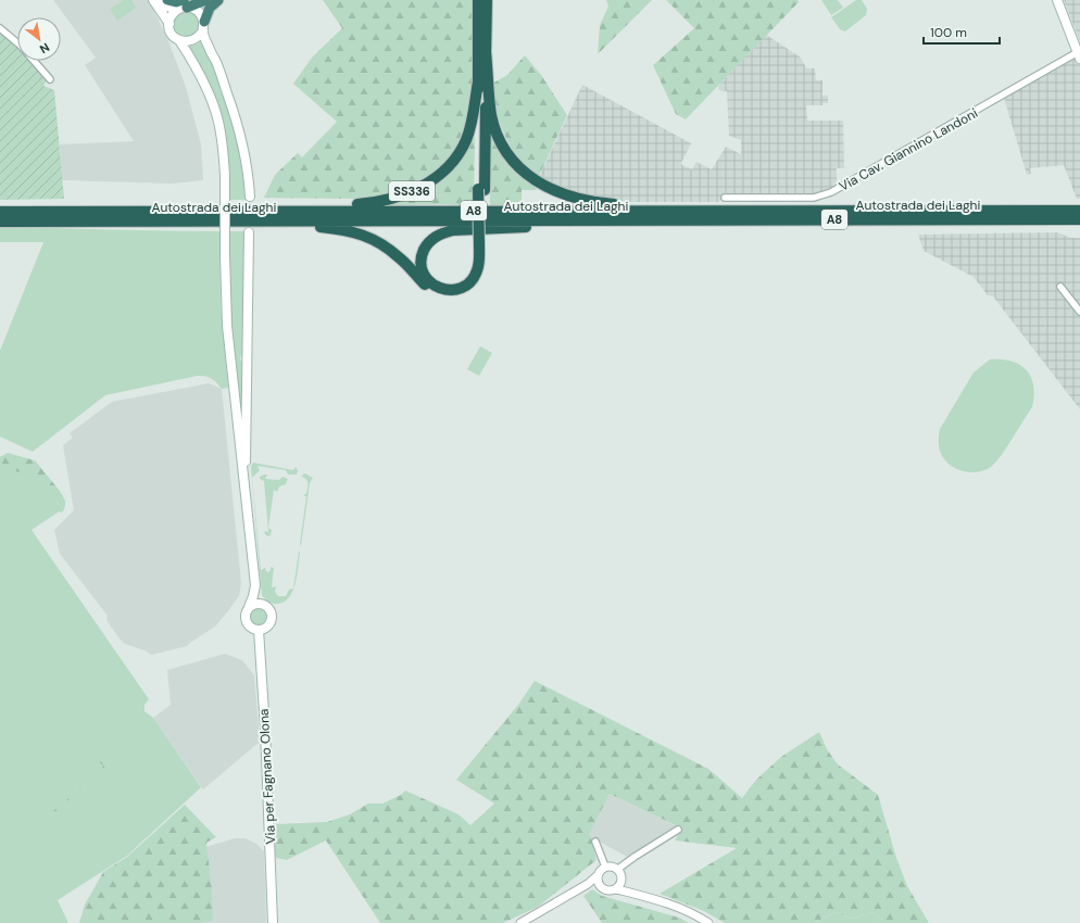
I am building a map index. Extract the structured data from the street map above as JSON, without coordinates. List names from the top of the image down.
{
  "streets": {
    "highway": ["SS336", "Autostrada dei Laghi", "A8"],
    "main road": ["Via per Fagnano Olona"],
    "street": ["Via Cav. Giannino Landoni"]
  },
  "crossings": [
    ["SS336", "Autostrada dei Laghi"]
  ],
  "scale_bar": "100 m",
  "north": "bottom right"
}
